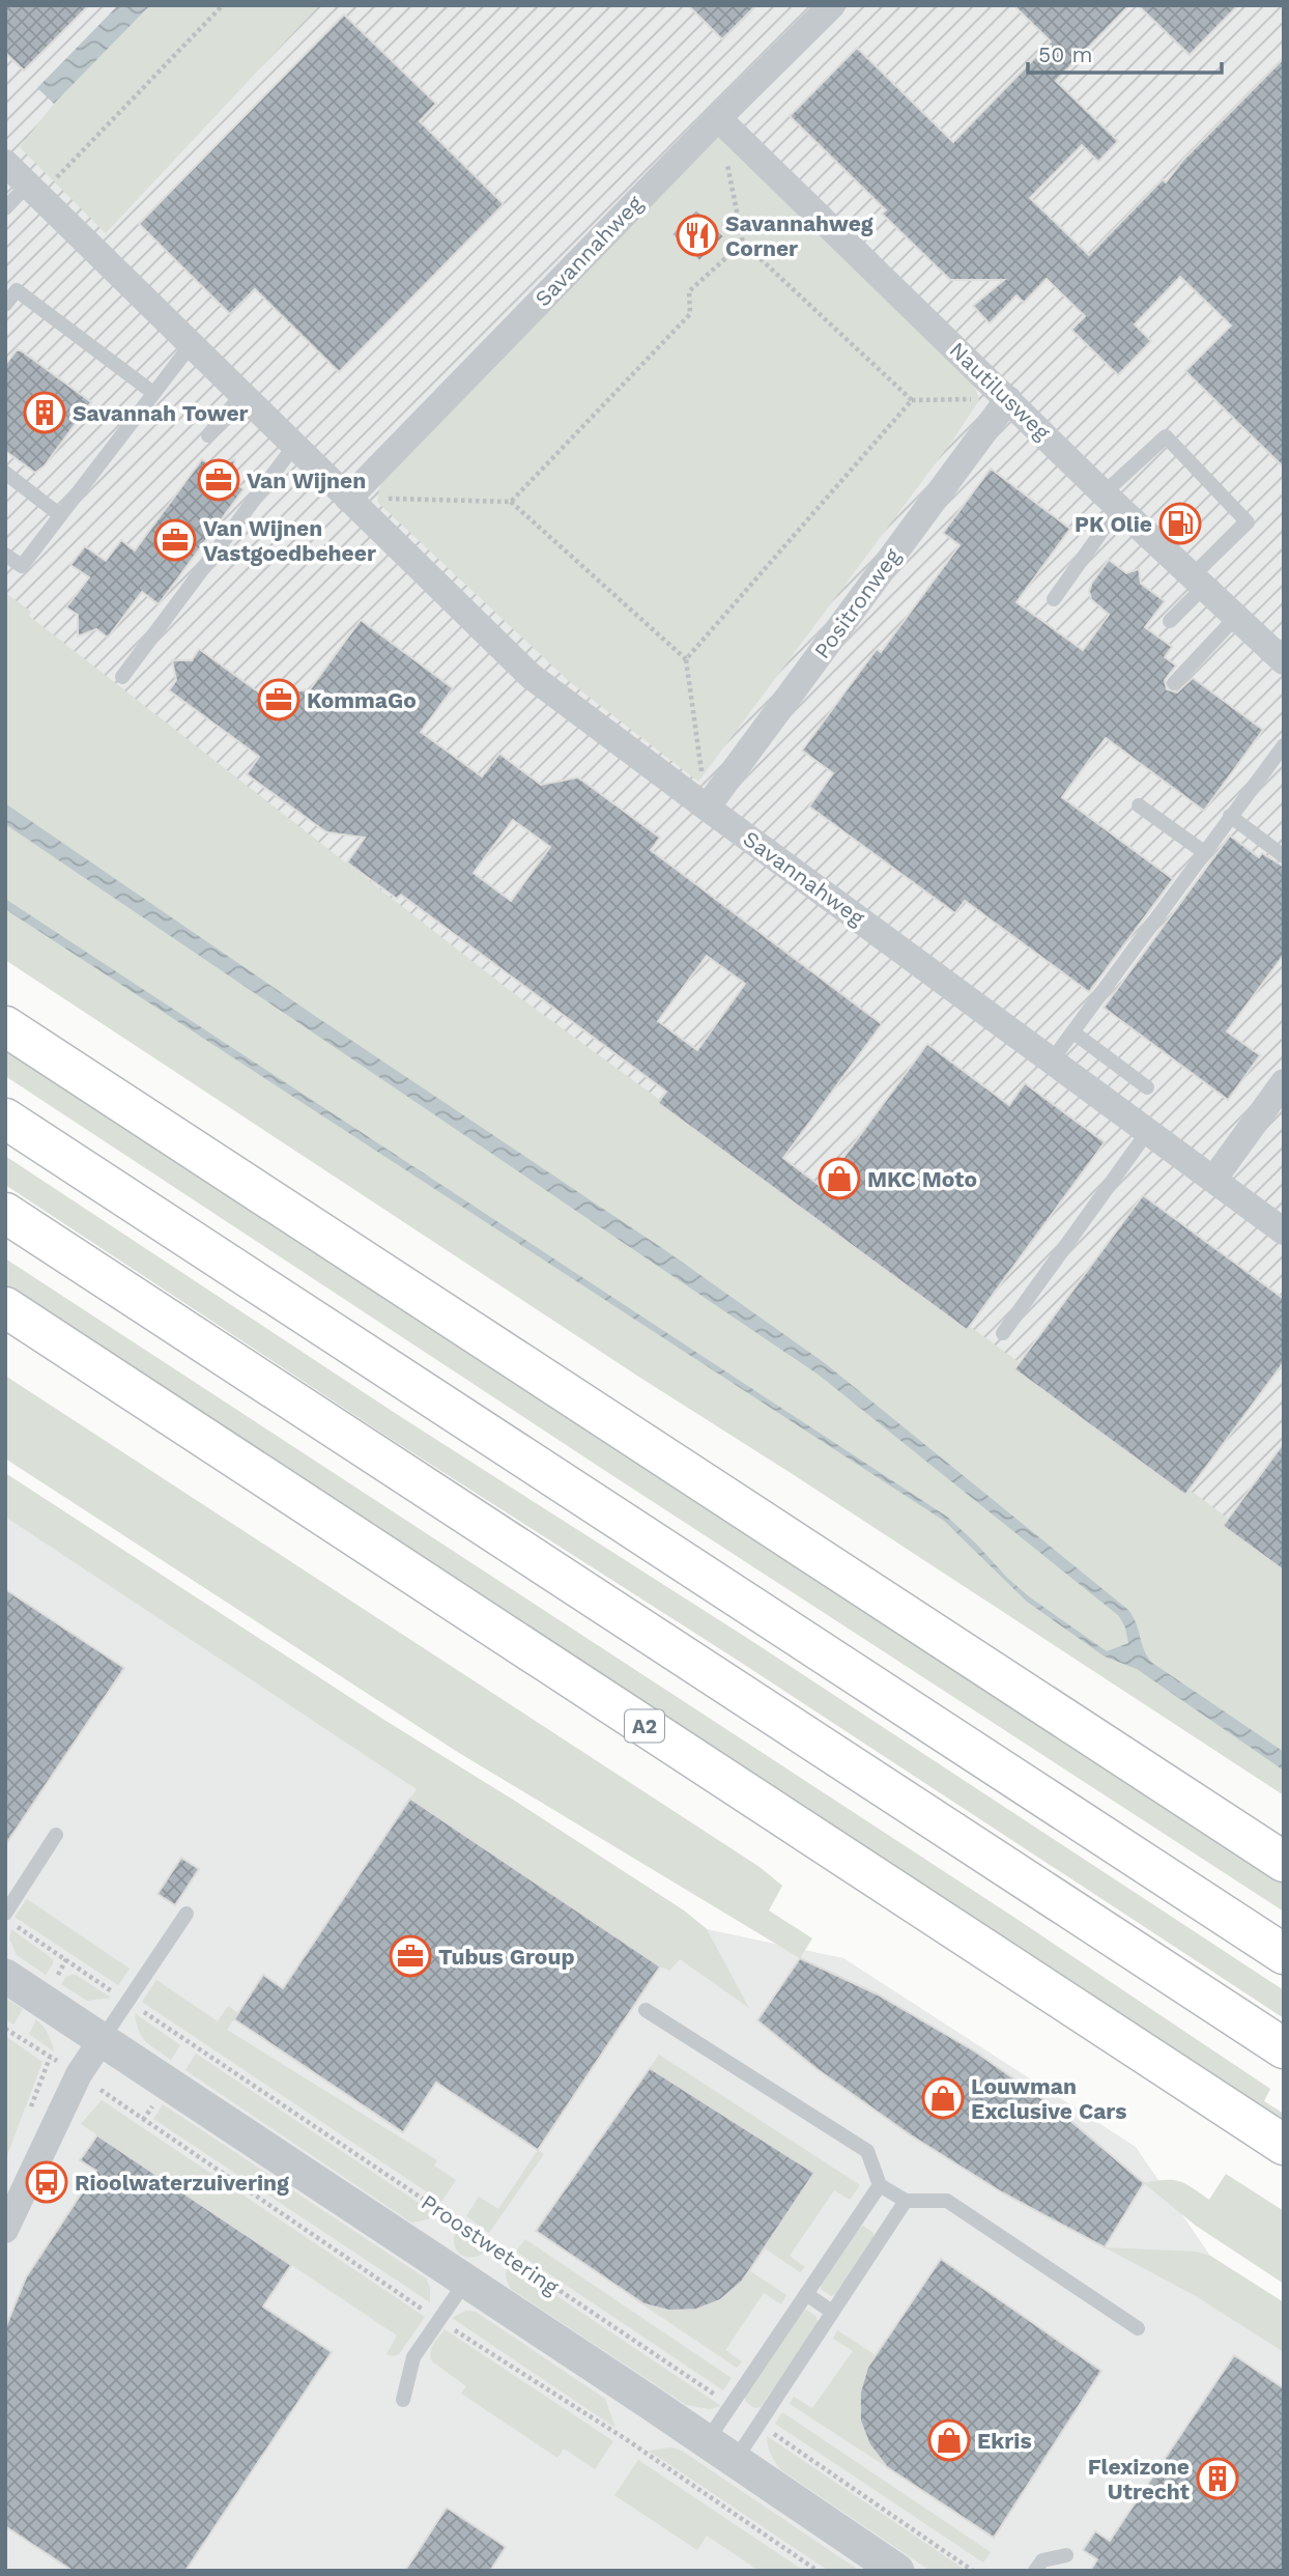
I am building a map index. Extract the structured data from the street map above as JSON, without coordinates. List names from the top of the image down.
{
  "streets": {
    "highway": ["A2"],
    "street": [
      "Savannahweg",
      "Nautilusweg",
      "Positronweg",
      "Proostwetering"
    ]
  },
  "crossings": [
    ["Savannahweg", "Nautilusweg"],
    ["Savannahweg", "Positronweg"],
    ["Nautilusweg", "Positronweg"]
  ],
  "places": {
    "restaurant": ["Savannahweg Corner"],
    "building": ["Savannah Tower", "Flexizone Utrecht"],
    "office": [
      "Van Wijnen",
      "Van Wijnen Vastgoedbeheer",
      "KommaGo",
      "Tubus Group"
    ],
    "fuel station": ["PK Olie"],
    "shop": ["MKC Moto", "Louwman Exclusive Cars", "Ekris"],
    "bus stop": ["Rioolwaterzuivering"]
  },
  "scale_bar": "50 m"
}
